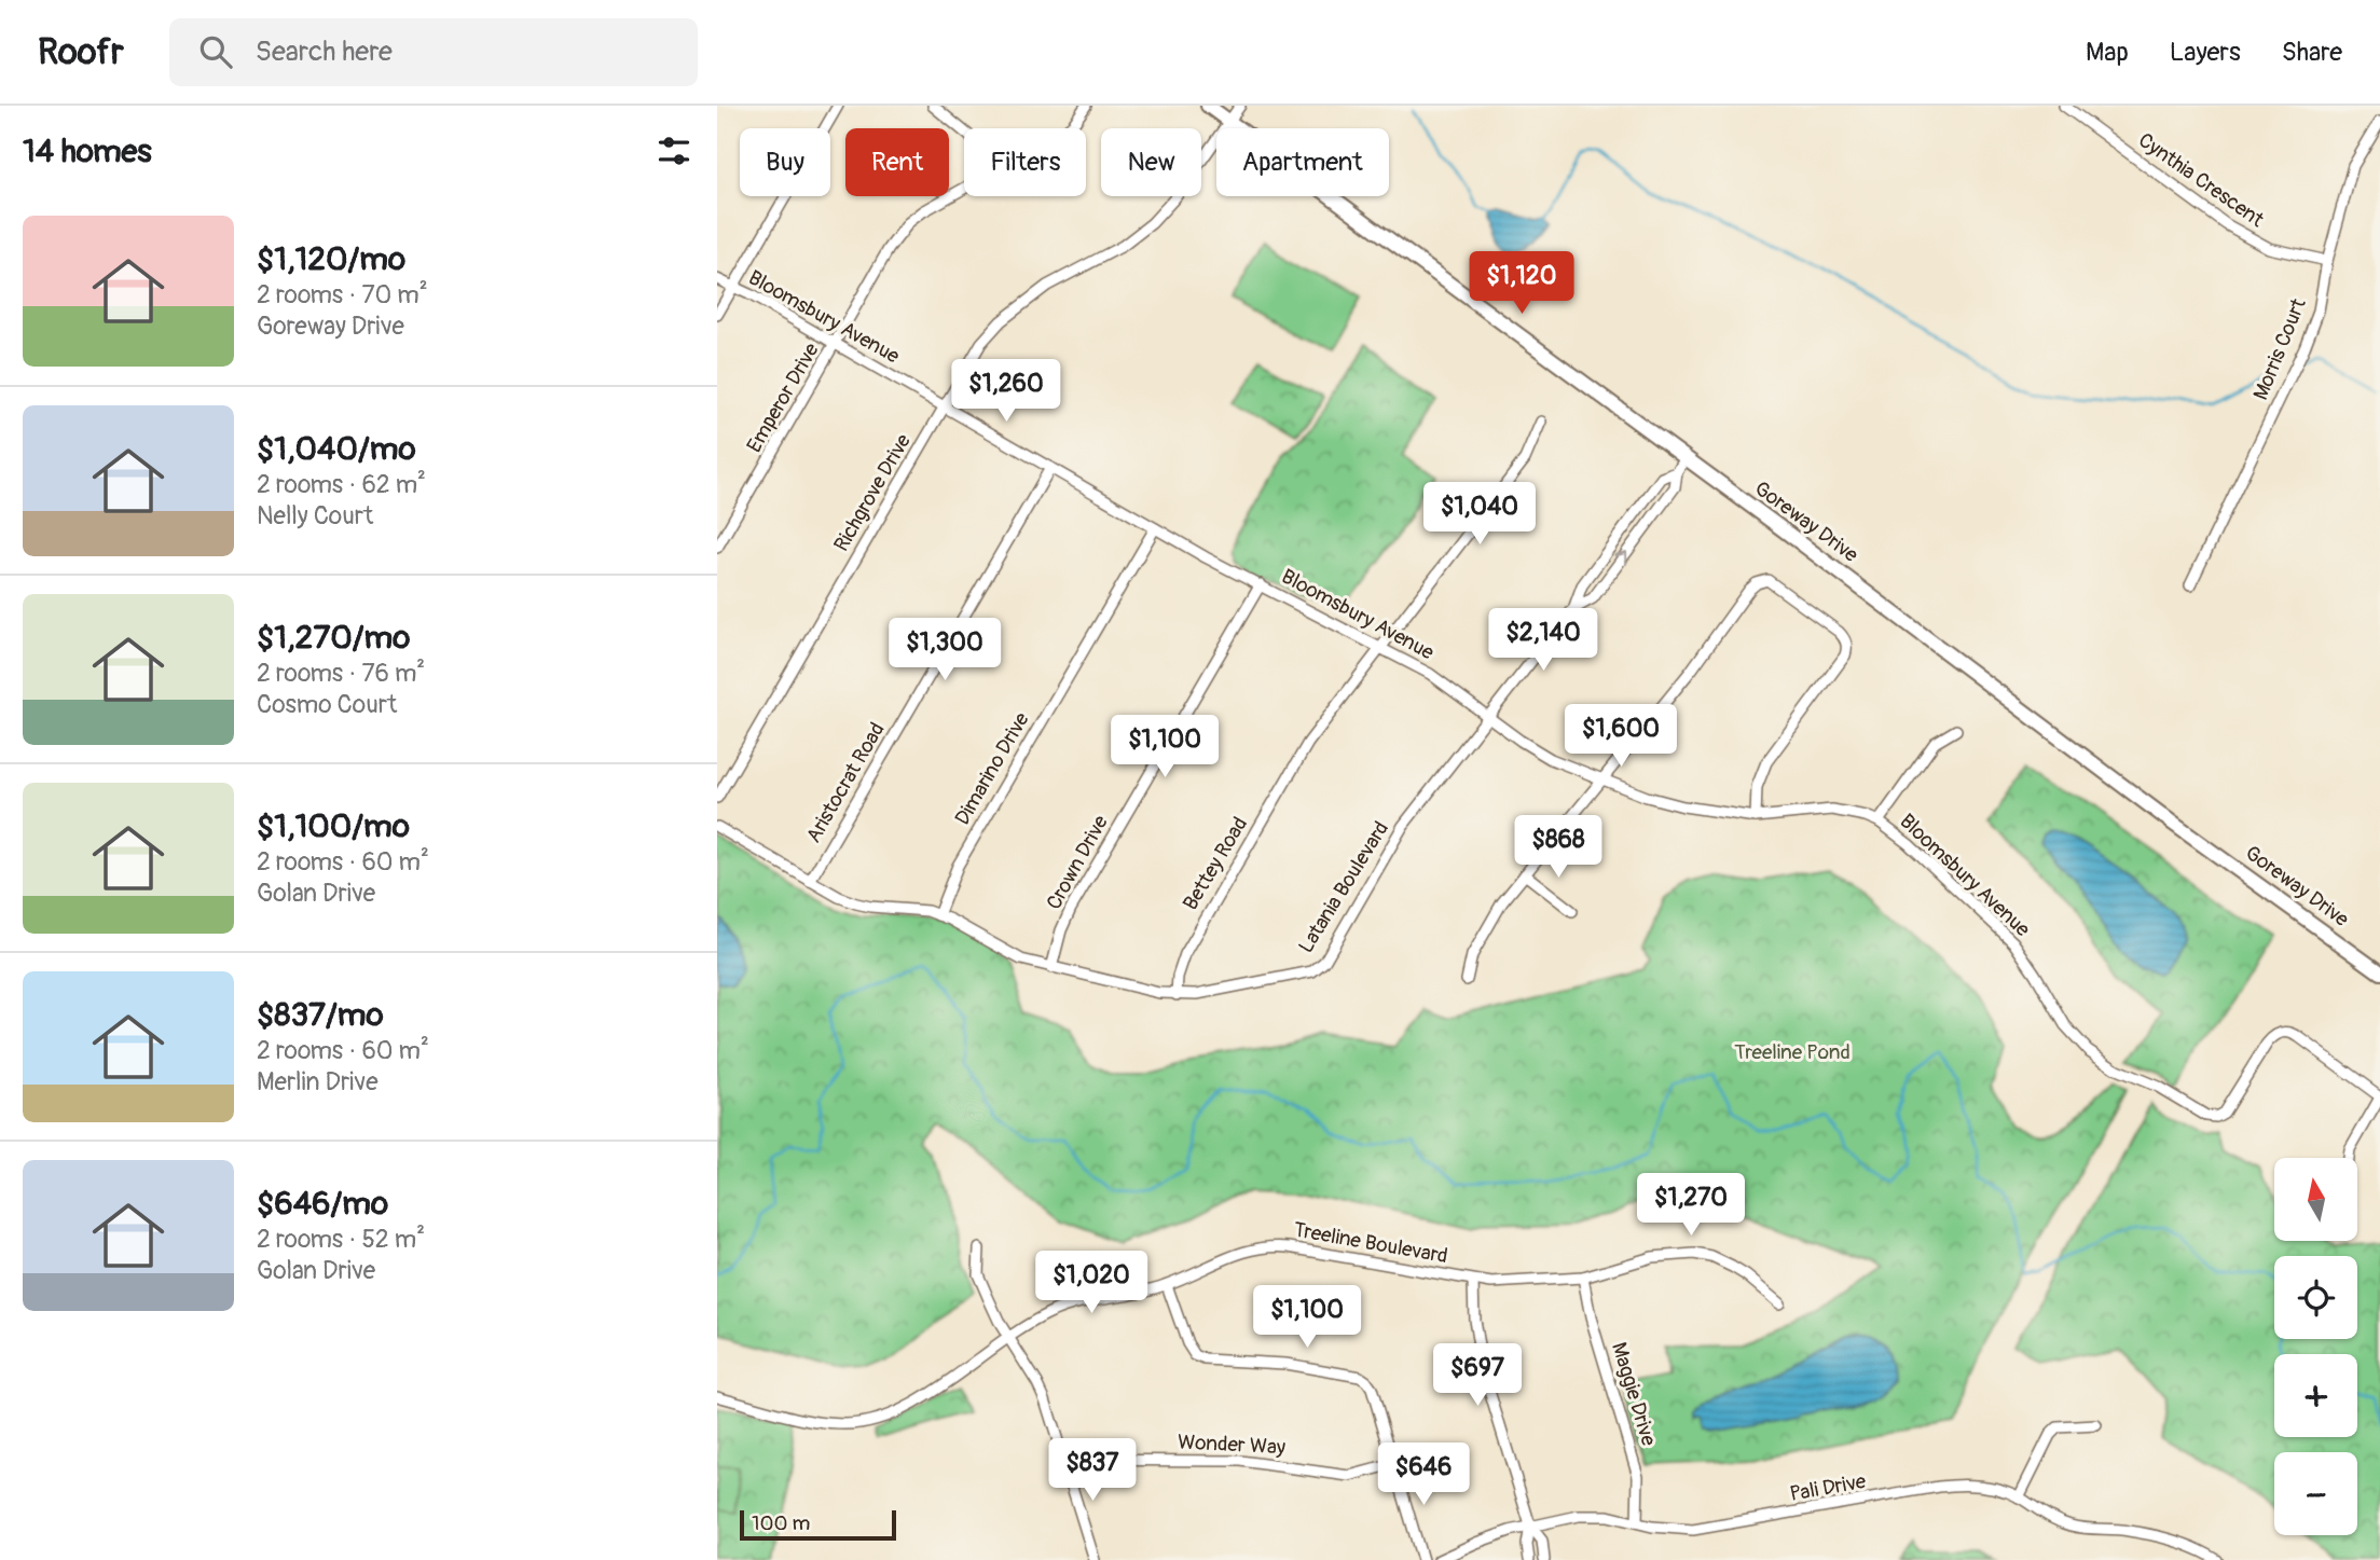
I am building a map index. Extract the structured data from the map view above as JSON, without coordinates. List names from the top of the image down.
{
  "streets": {
    "street": [
      "Cynthia Crescent",
      "Bloomsbury Avenue",
      "Morris Court",
      "Emperor Drive",
      "Richgrove Drive",
      "Goreway Drive",
      "Dimarino Drive",
      "Aristocrat Road",
      "Crown Drive",
      "Bettey Road",
      "Latania Boulevard",
      "Treeline Boulevard",
      "Maggie Drive",
      "Wonder Way",
      "Pali Drive"
    ]
  },
  "crossings": [
    ["Cynthia Crescent", "Morris Court"],
    ["Bloomsbury Avenue", "Emperor Drive"],
    ["Bloomsbury Avenue", "Richgrove Drive"],
    ["Bloomsbury Avenue", "Dimarino Drive"],
    ["Bloomsbury Avenue", "Aristocrat Road"],
    ["Bloomsbury Avenue", "Crown Drive"],
    ["Bloomsbury Avenue", "Bettey Road"],
    ["Bloomsbury Avenue", "Latania Boulevard"],
    ["Richgrove Drive", "Goreway Drive"],
    ["Goreway Drive", "Latania Boulevard"],
    ["Dimarino Drive", "Latania Boulevard"],
    ["Aristocrat Road", "Latania Boulevard"],
    ["Crown Drive", "Latania Boulevard"],
    ["Bettey Road", "Latania Boulevard"],
    ["Treeline Boulevard", "Maggie Drive"],
    ["Maggie Drive", "Pali Drive"]
  ],
  "parks": ["Treeline Pond"],
  "scale_bar": "100 m",
  "north": "top",
  "page": {
    "header": "Roofr",
    "search": "Search here",
    "nav": ["Map", "Layers", "Share"],
    "heading": "14 homes",
    "chip": [
      "Buy",
      "Rent",
      "Filters",
      "New",
      "Apartment"
    ],
    "list": [
      {
        "name": "$1,120/mo",
        "note": "2 rooms · 70 m² · Goreway Drive"
      },
      {
        "name": "$1,040/mo",
        "note": "2 rooms · 62 m² · Nelly Court"
      },
      {
        "name": "$1,270/mo",
        "note": "2 rooms · 76 m² · Cosmo Court"
      },
      {
        "name": "$1,100/mo",
        "note": "2 rooms · 60 m² · Golan Drive"
      },
      {
        "name": "$837/mo",
        "note": "2 rooms · 60 m² · Merlin Drive"
      },
      {
        "name": "$646/mo",
        "note": "2 rooms · 52 m² · Golan Drive"
      }
    ],
    "price": [
      "$1,120",
      "$1,260",
      "$1,040",
      "$2,140",
      "$1,300",
      "$1,600",
      "$1,100",
      "$868",
      "$1,270",
      "$1,020",
      "$1,100",
      "$697",
      "$837",
      "$646"
    ],
    "map_buttons": ["+", "−"],
    "scale": "100 m"
  }
}
